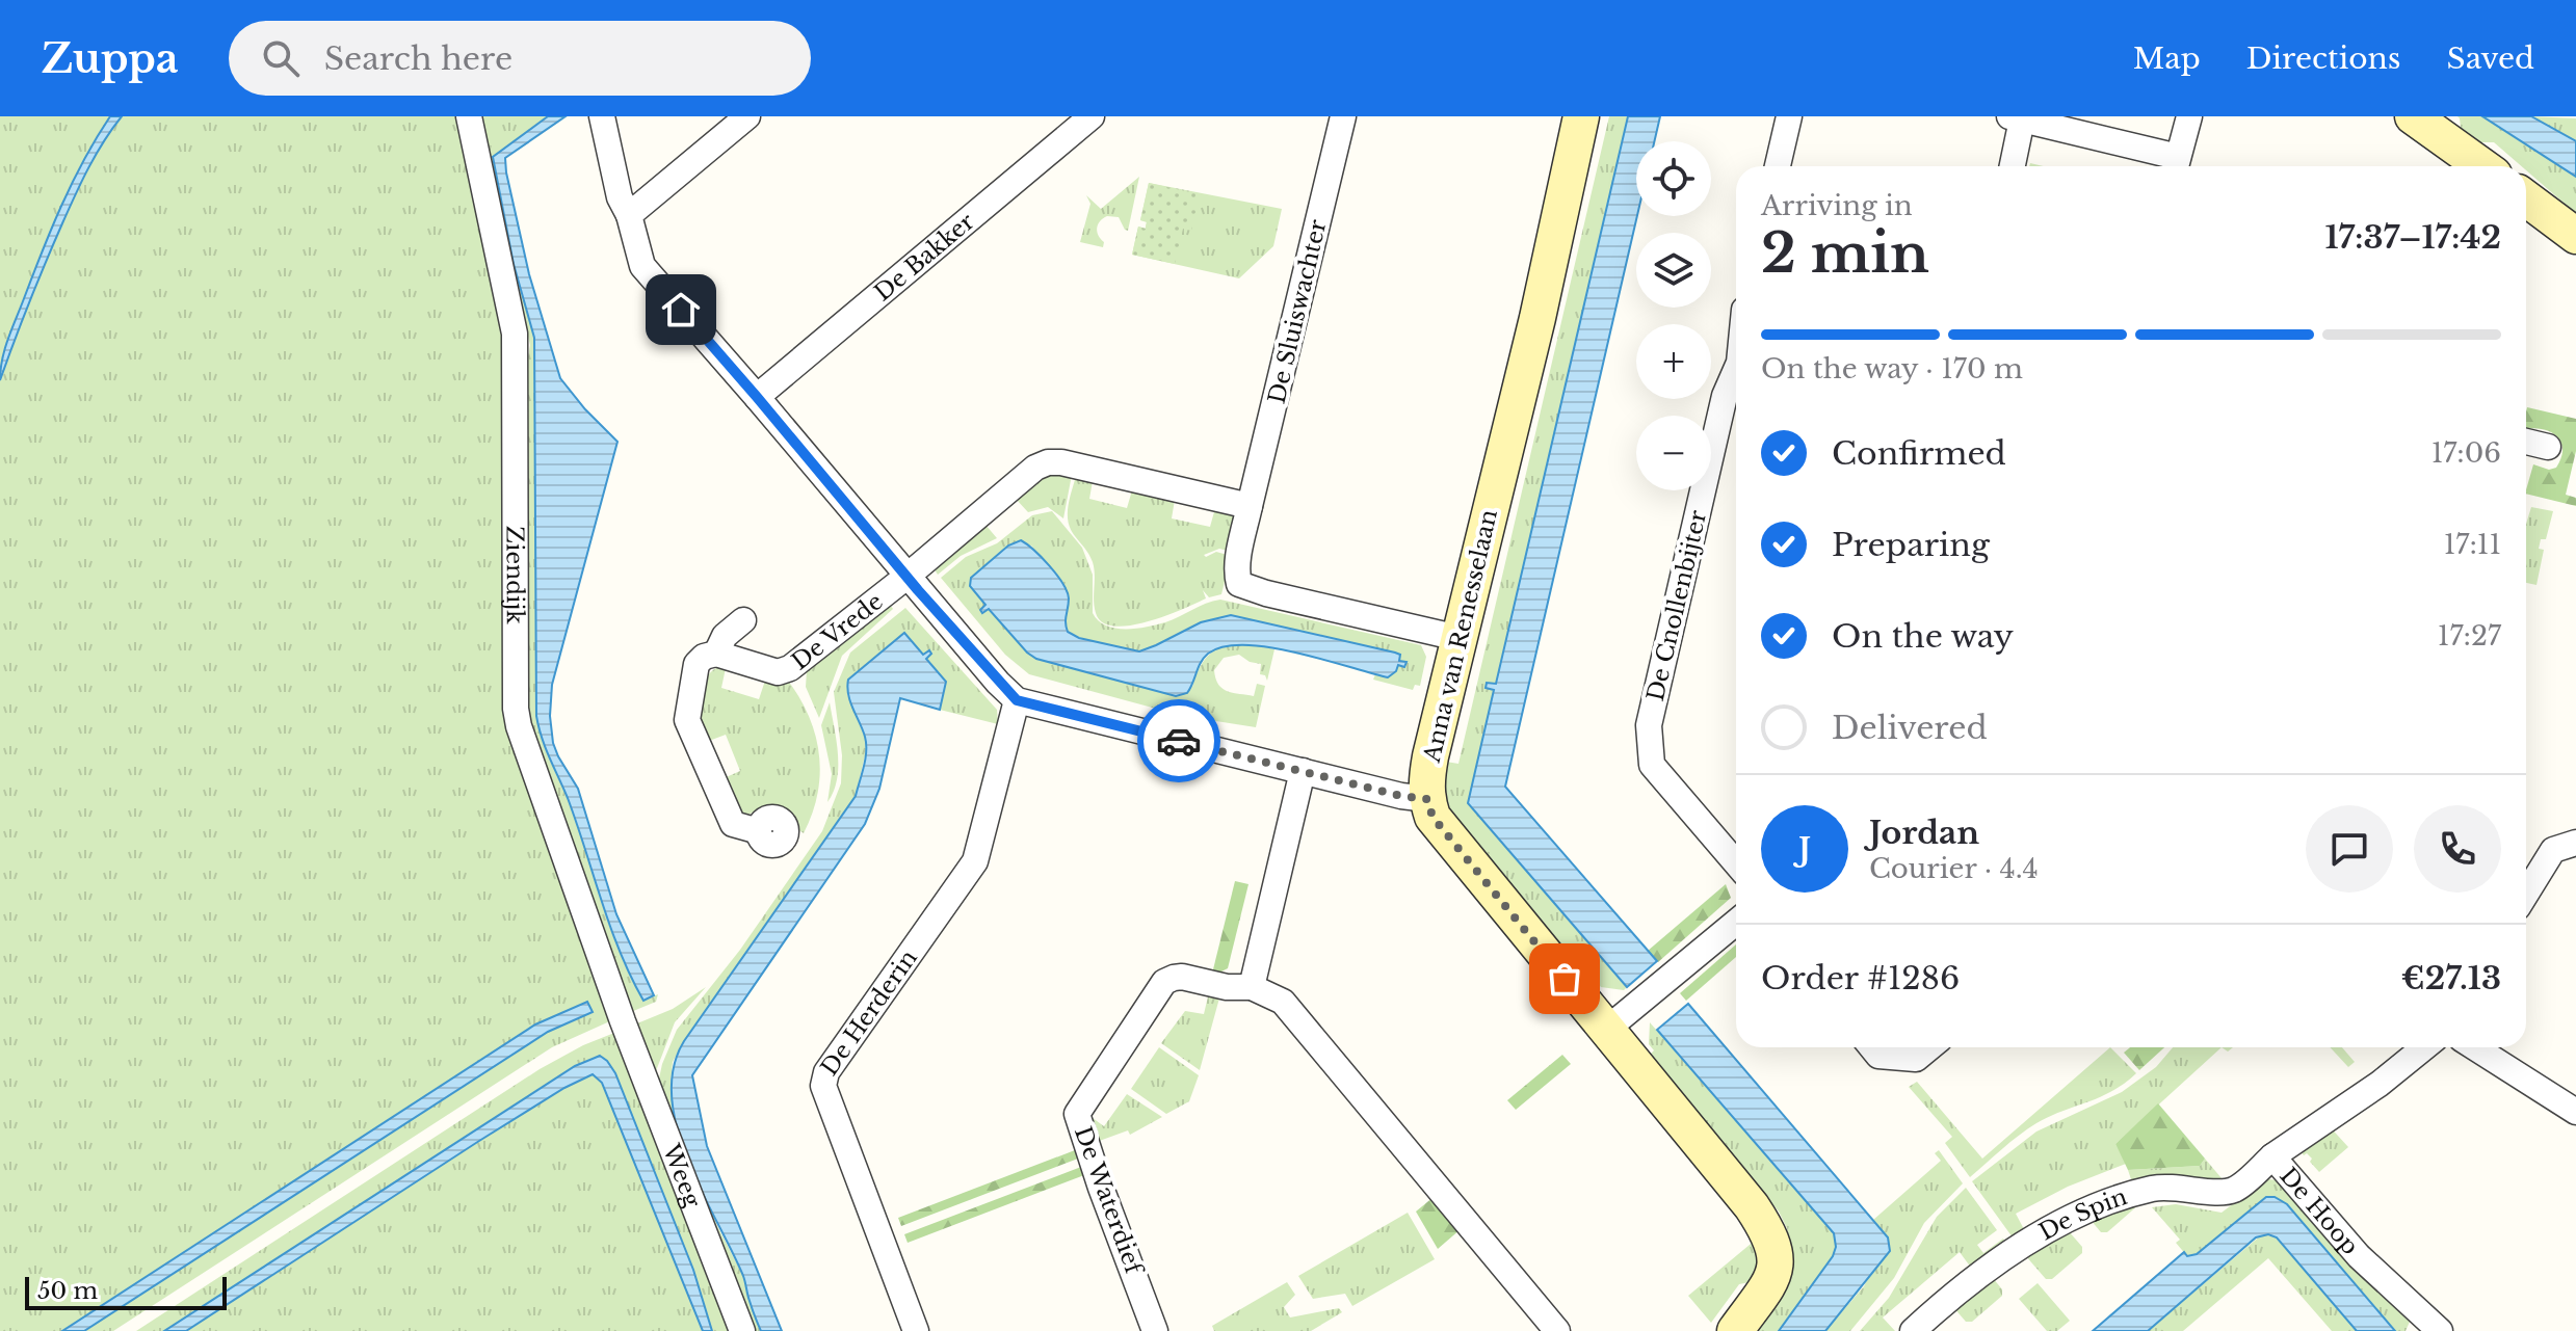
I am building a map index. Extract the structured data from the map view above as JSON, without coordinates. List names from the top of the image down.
{
  "streets": {
    "street": [
      "De Bakker",
      "De Sluiswachter",
      "Ziendijk",
      "De Cnollenbijter",
      "De Vrede",
      "Anna van Renesselaan",
      "De Herderin",
      "Weeg",
      "De Waterdief",
      "De Hoop",
      "De Spin"
    ]
  },
  "crossings": [
    ["De Bakker", "De Vrede"],
    ["De Sluiswachter", "Anna van Renesselaan"],
    ["Ziendijk", "Weeg"],
    ["De Vrede", "De Herderin"],
    ["De Hoop", "De Spin"]
  ],
  "scale_bar": "50 m",
  "page": {
    "header": "Zuppa",
    "search": "Search here",
    "nav": ["Map", "Directions", "Saved"],
    "map_buttons": ["+", "−"],
    "heading": ["2 min", "Arriving in", "17:37–17:42"],
    "panel": [
      "Jordan",
      "Courier · 4.4",
      "Order #1286",
      "€27.13"
    ],
    "bar": "On the way · 170 m",
    "list": [
      ["Confirmed", "17:06"],
      ["Preparing", "17:11"],
      ["On the way", "17:27"],
      "Delivered"
    ],
    "round": "J",
    "scale": "50 m"
  }
}
